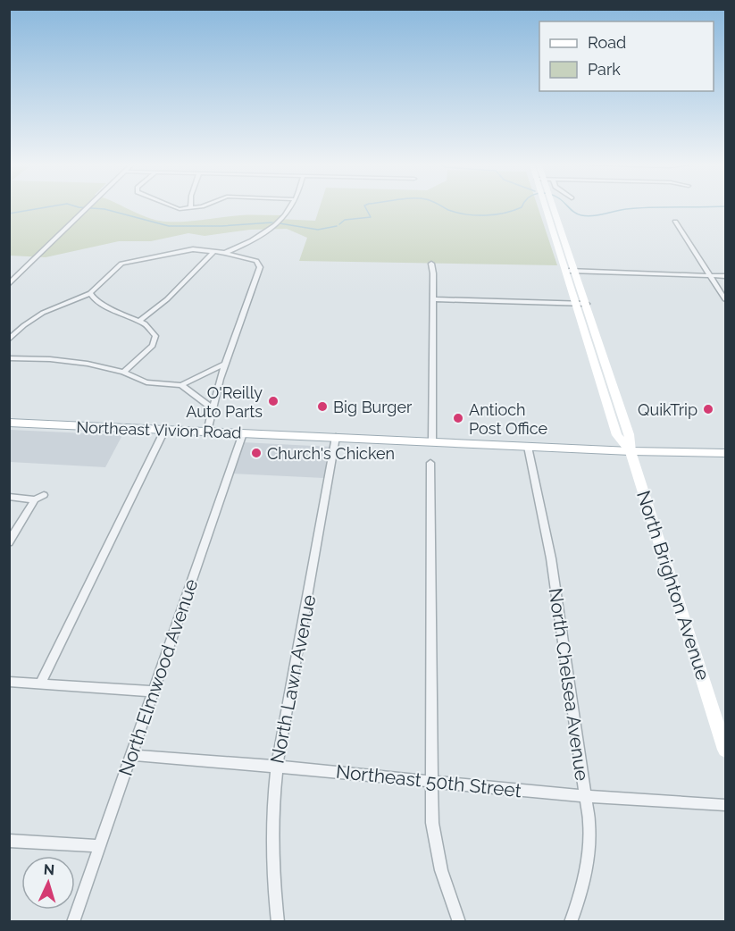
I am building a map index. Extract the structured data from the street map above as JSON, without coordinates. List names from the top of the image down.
{
  "streets": {
    "main road": ["Northeast Vivion Road", "North Brighton Avenue"],
    "street": [
      "North Elmwood Avenue",
      "North Lawn Avenue",
      "North Chelsea Avenue",
      "Northeast 50th Street"
    ]
  },
  "crossings": [
    ["Northeast Vivion Road", "North Brighton Avenue"],
    ["Northeast Vivion Road", "North Elmwood Avenue"],
    ["Northeast Vivion Road", "North Lawn Avenue"],
    ["Northeast Vivion Road", "North Chelsea Avenue"],
    ["North Elmwood Avenue", "Northeast 50th Street"],
    ["North Lawn Avenue", "Northeast 50th Street"],
    ["North Chelsea Avenue", "Northeast 50th Street"]
  ],
  "places": [
    "O'Reilly Auto Parts",
    "Big Burger",
    "QuikTrip",
    "Antioch Post Office",
    "Church's Chicken"
  ],
  "legend": ["Road", "Park"],
  "north": "top"
}
